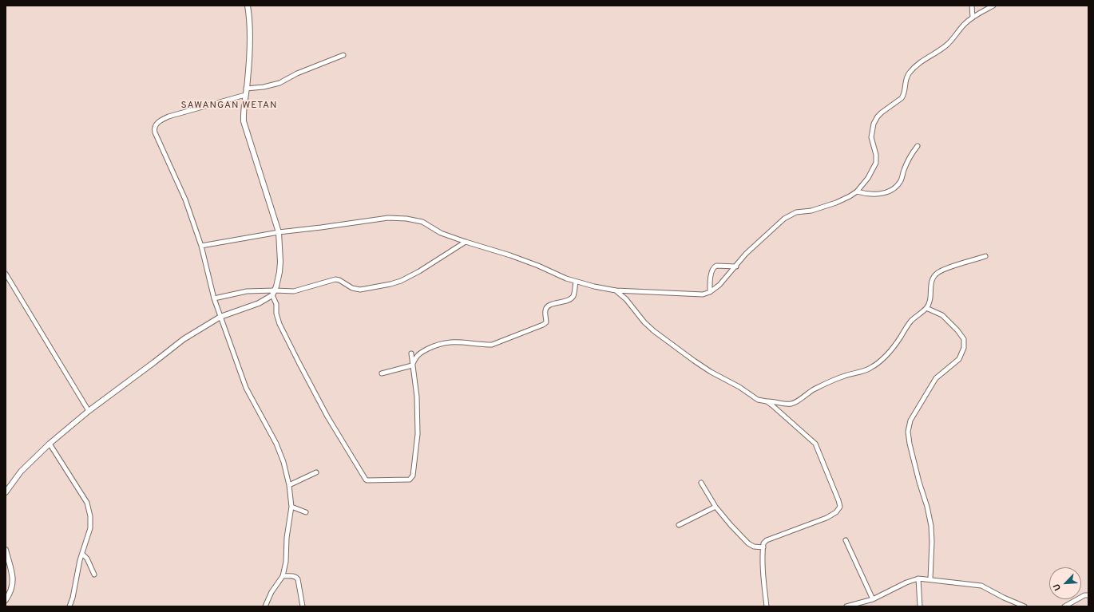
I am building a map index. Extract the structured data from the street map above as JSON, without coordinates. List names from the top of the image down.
{
  "districts": ["SAWANGAN WETAN"],
  "north": "bottom left"
}
